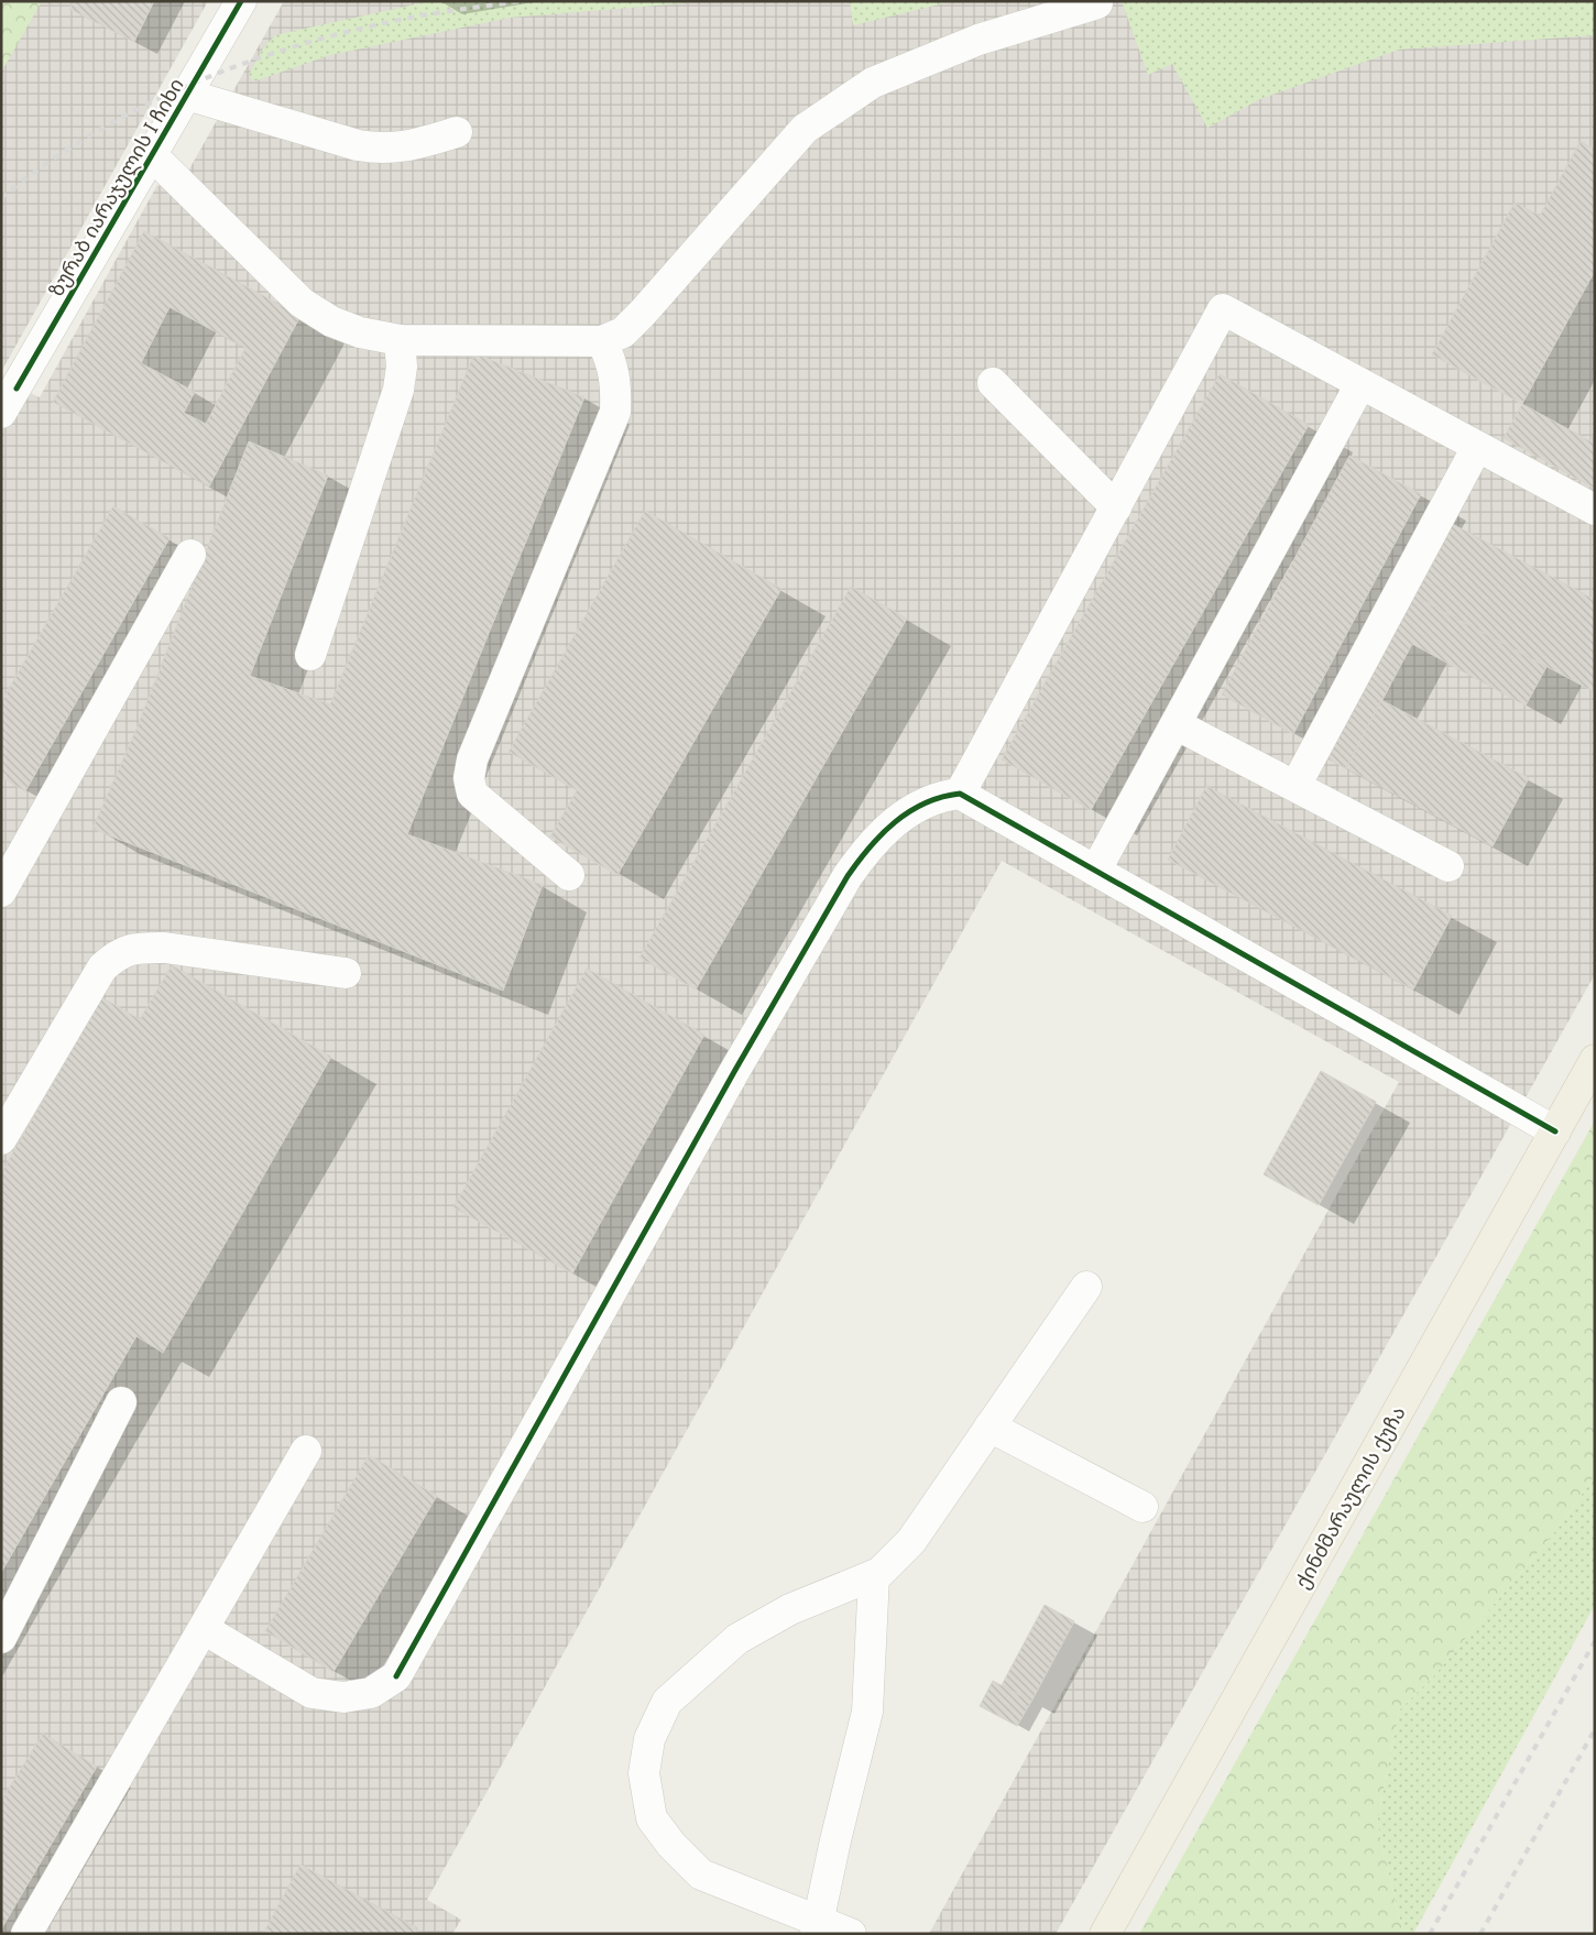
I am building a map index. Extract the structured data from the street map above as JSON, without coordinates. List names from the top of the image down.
{
  "streets": {
    "main road": ["ქინძმარაულის ქუჩა"],
    "street": ["ზურაბ იარაჯულის I ჩიხი"]
  }
}
